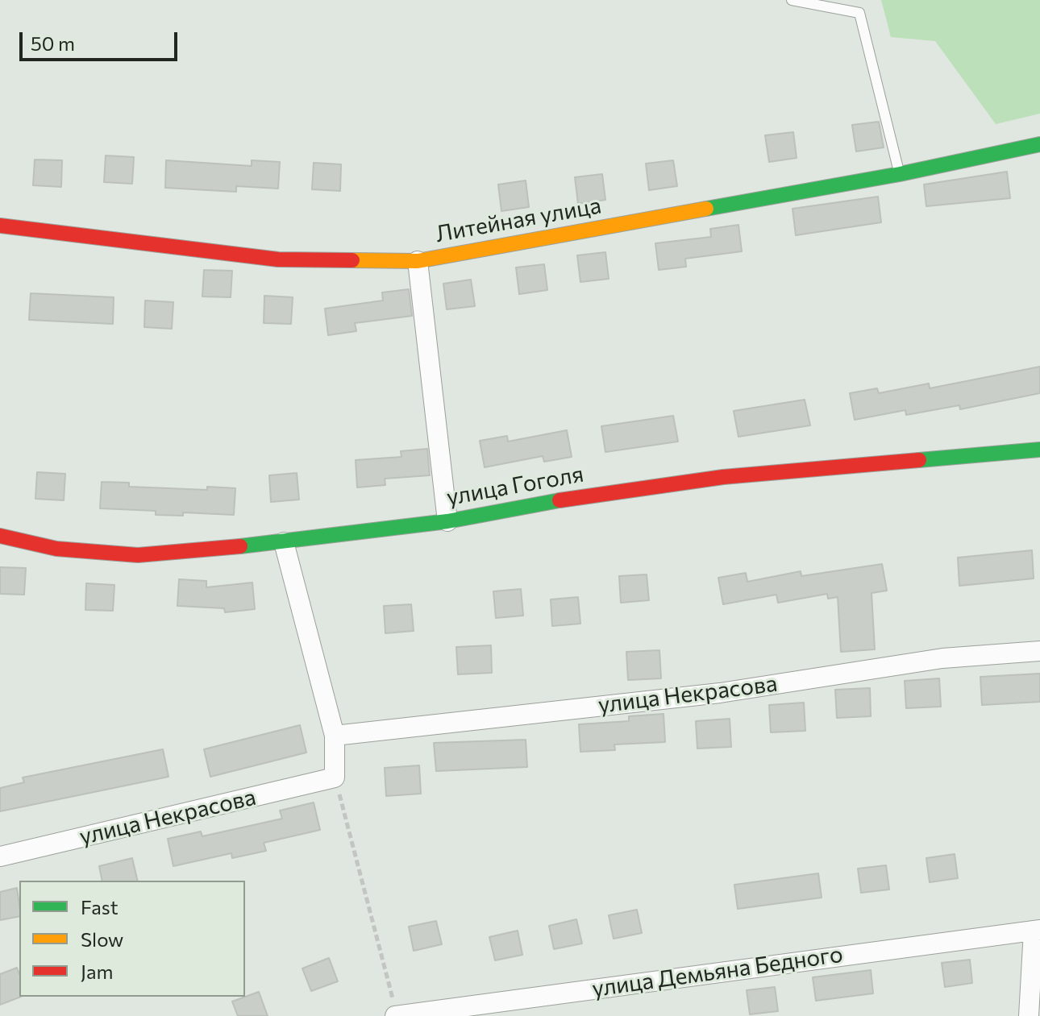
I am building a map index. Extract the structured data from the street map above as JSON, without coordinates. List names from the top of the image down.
{
  "streets": {
    "street": [
      "Литейная улица",
      "улица Гоголя",
      "улица Некрасова",
      "улица Демьяна Бедного"
    ]
  },
  "legend": ["Fast", "Slow", "Jam"],
  "scale_bar": "50 m"
}
